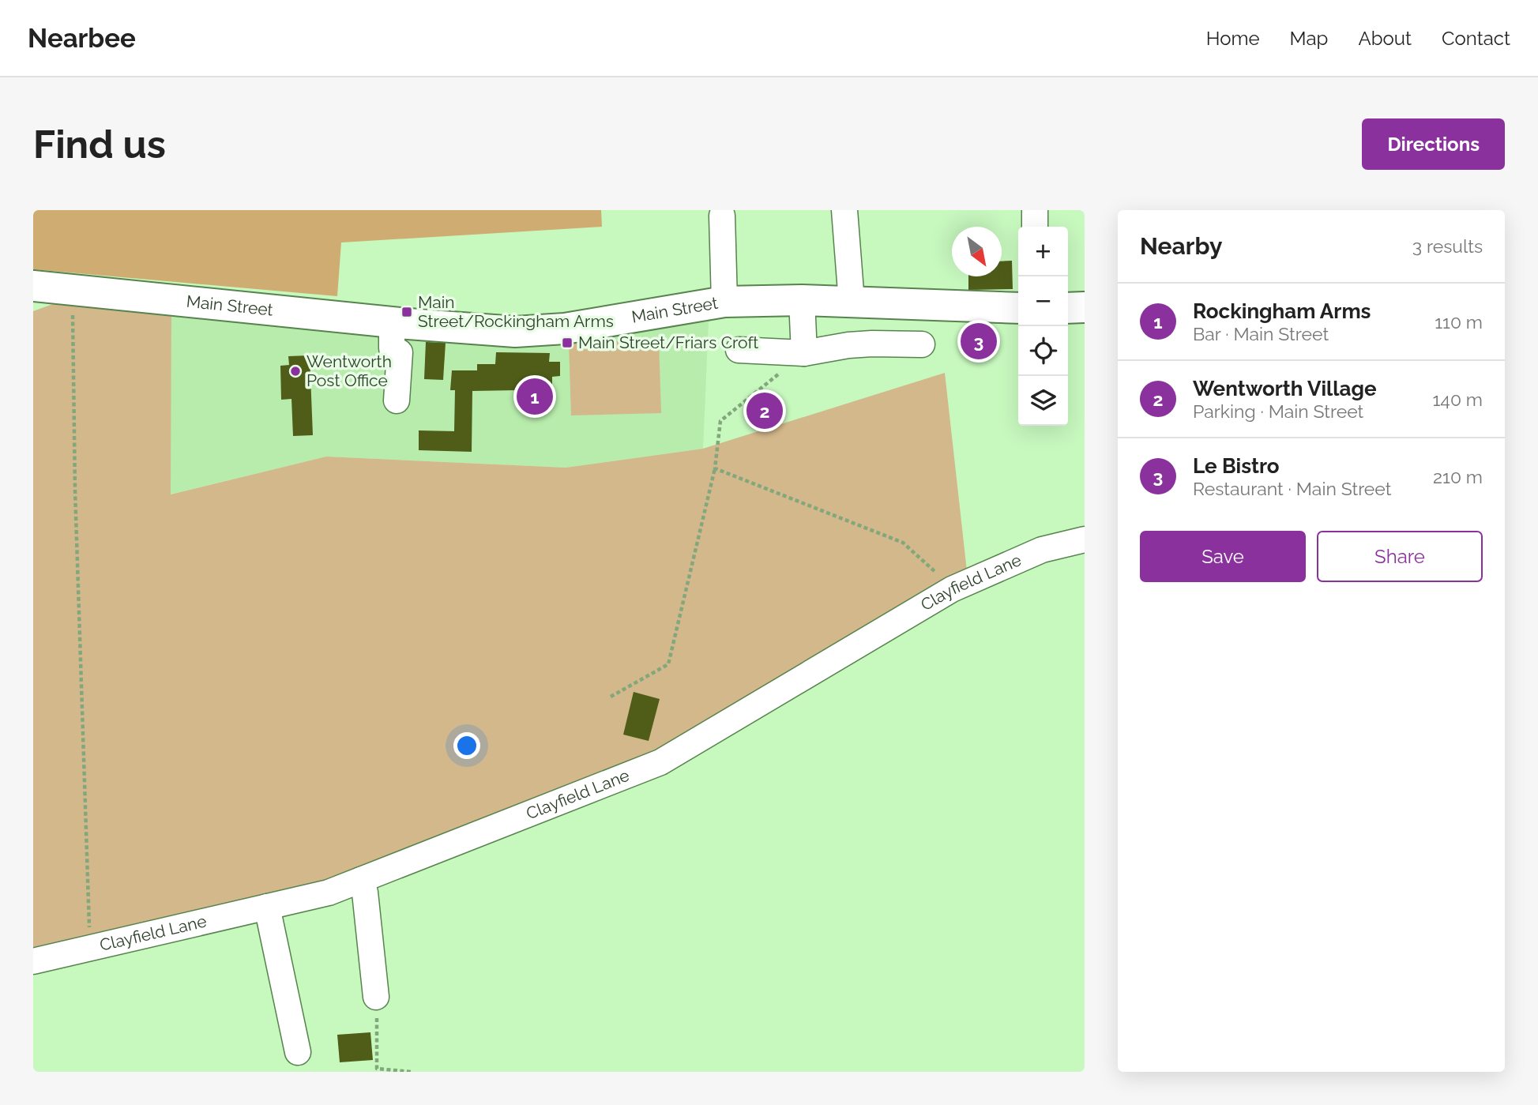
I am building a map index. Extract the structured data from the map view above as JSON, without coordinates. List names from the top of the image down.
{
  "streets": {
    "main road": ["Main Street"],
    "street": ["Clayfield Lane"]
  },
  "places": {
    "transit": ["Main Street/Rockingham Arms", "Main Street/Friars Croft"],
    "other": ["Wentworth Post Office"]
  },
  "north": "bottom right",
  "page": {
    "header": "Nearbee",
    "nav": [
      "Home",
      "Map",
      "About",
      "Contact"
    ],
    "buttons": [
      "Directions",
      ["Save", "Share"]
    ],
    "title": "Find us",
    "heading": ["Nearby", "3 results"],
    "map_buttons": ["+", "−"],
    "list": [
      {
        "mark": "1",
        "name": "Rockingham Arms",
        "note": "Bar · Main Street",
        "value": "110 m"
      },
      {
        "mark": "2",
        "name": "Wentworth Village",
        "note": "Parking · Main Street",
        "value": "140 m"
      },
      {
        "mark": "3",
        "name": "Le Bistro",
        "note": "Restaurant · Main Street",
        "value": "210 m"
      }
    ],
    "pins": ["3", "1", "2"]
  }
}
